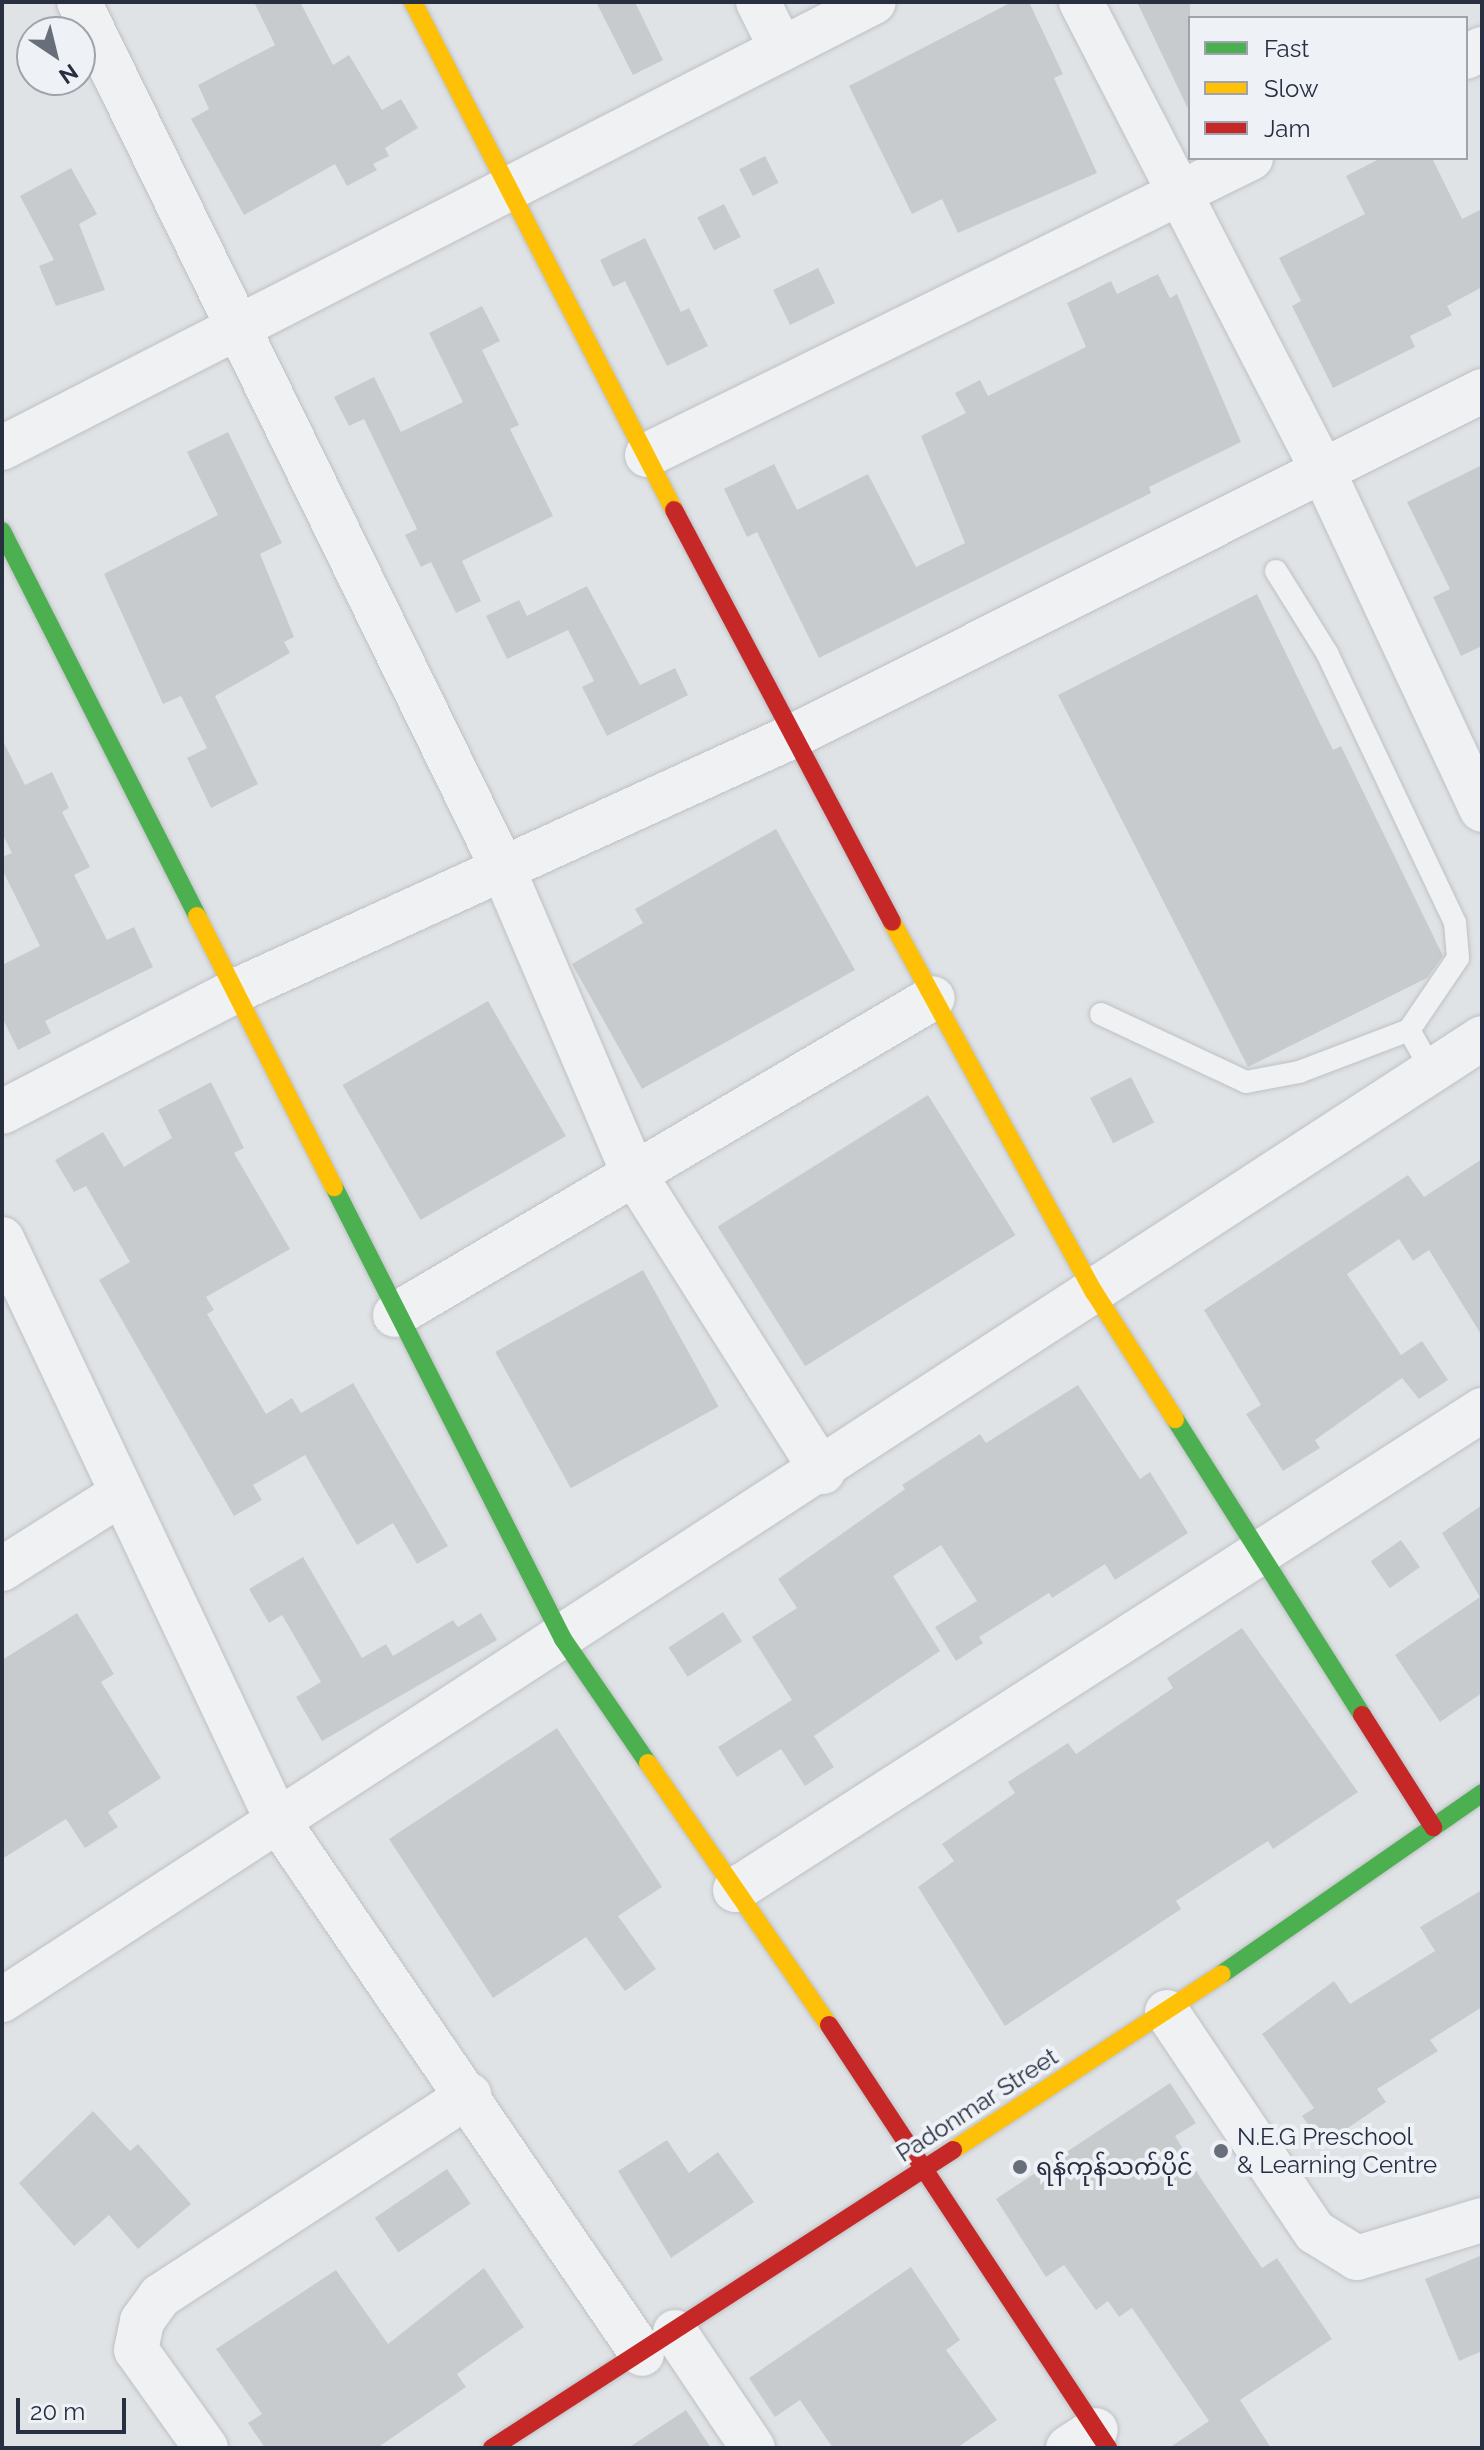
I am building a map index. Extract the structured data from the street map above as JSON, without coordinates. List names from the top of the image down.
{
  "streets": {
    "street": ["Padonmar Street"]
  },
  "places": ["N.E.G Preschool & Learning Centre", "ရန်ကုန်သက်ပိုင်"],
  "legend": ["Fast", "Slow", "Jam"],
  "scale_bar": "20 m",
  "north": "bottom right"
}
